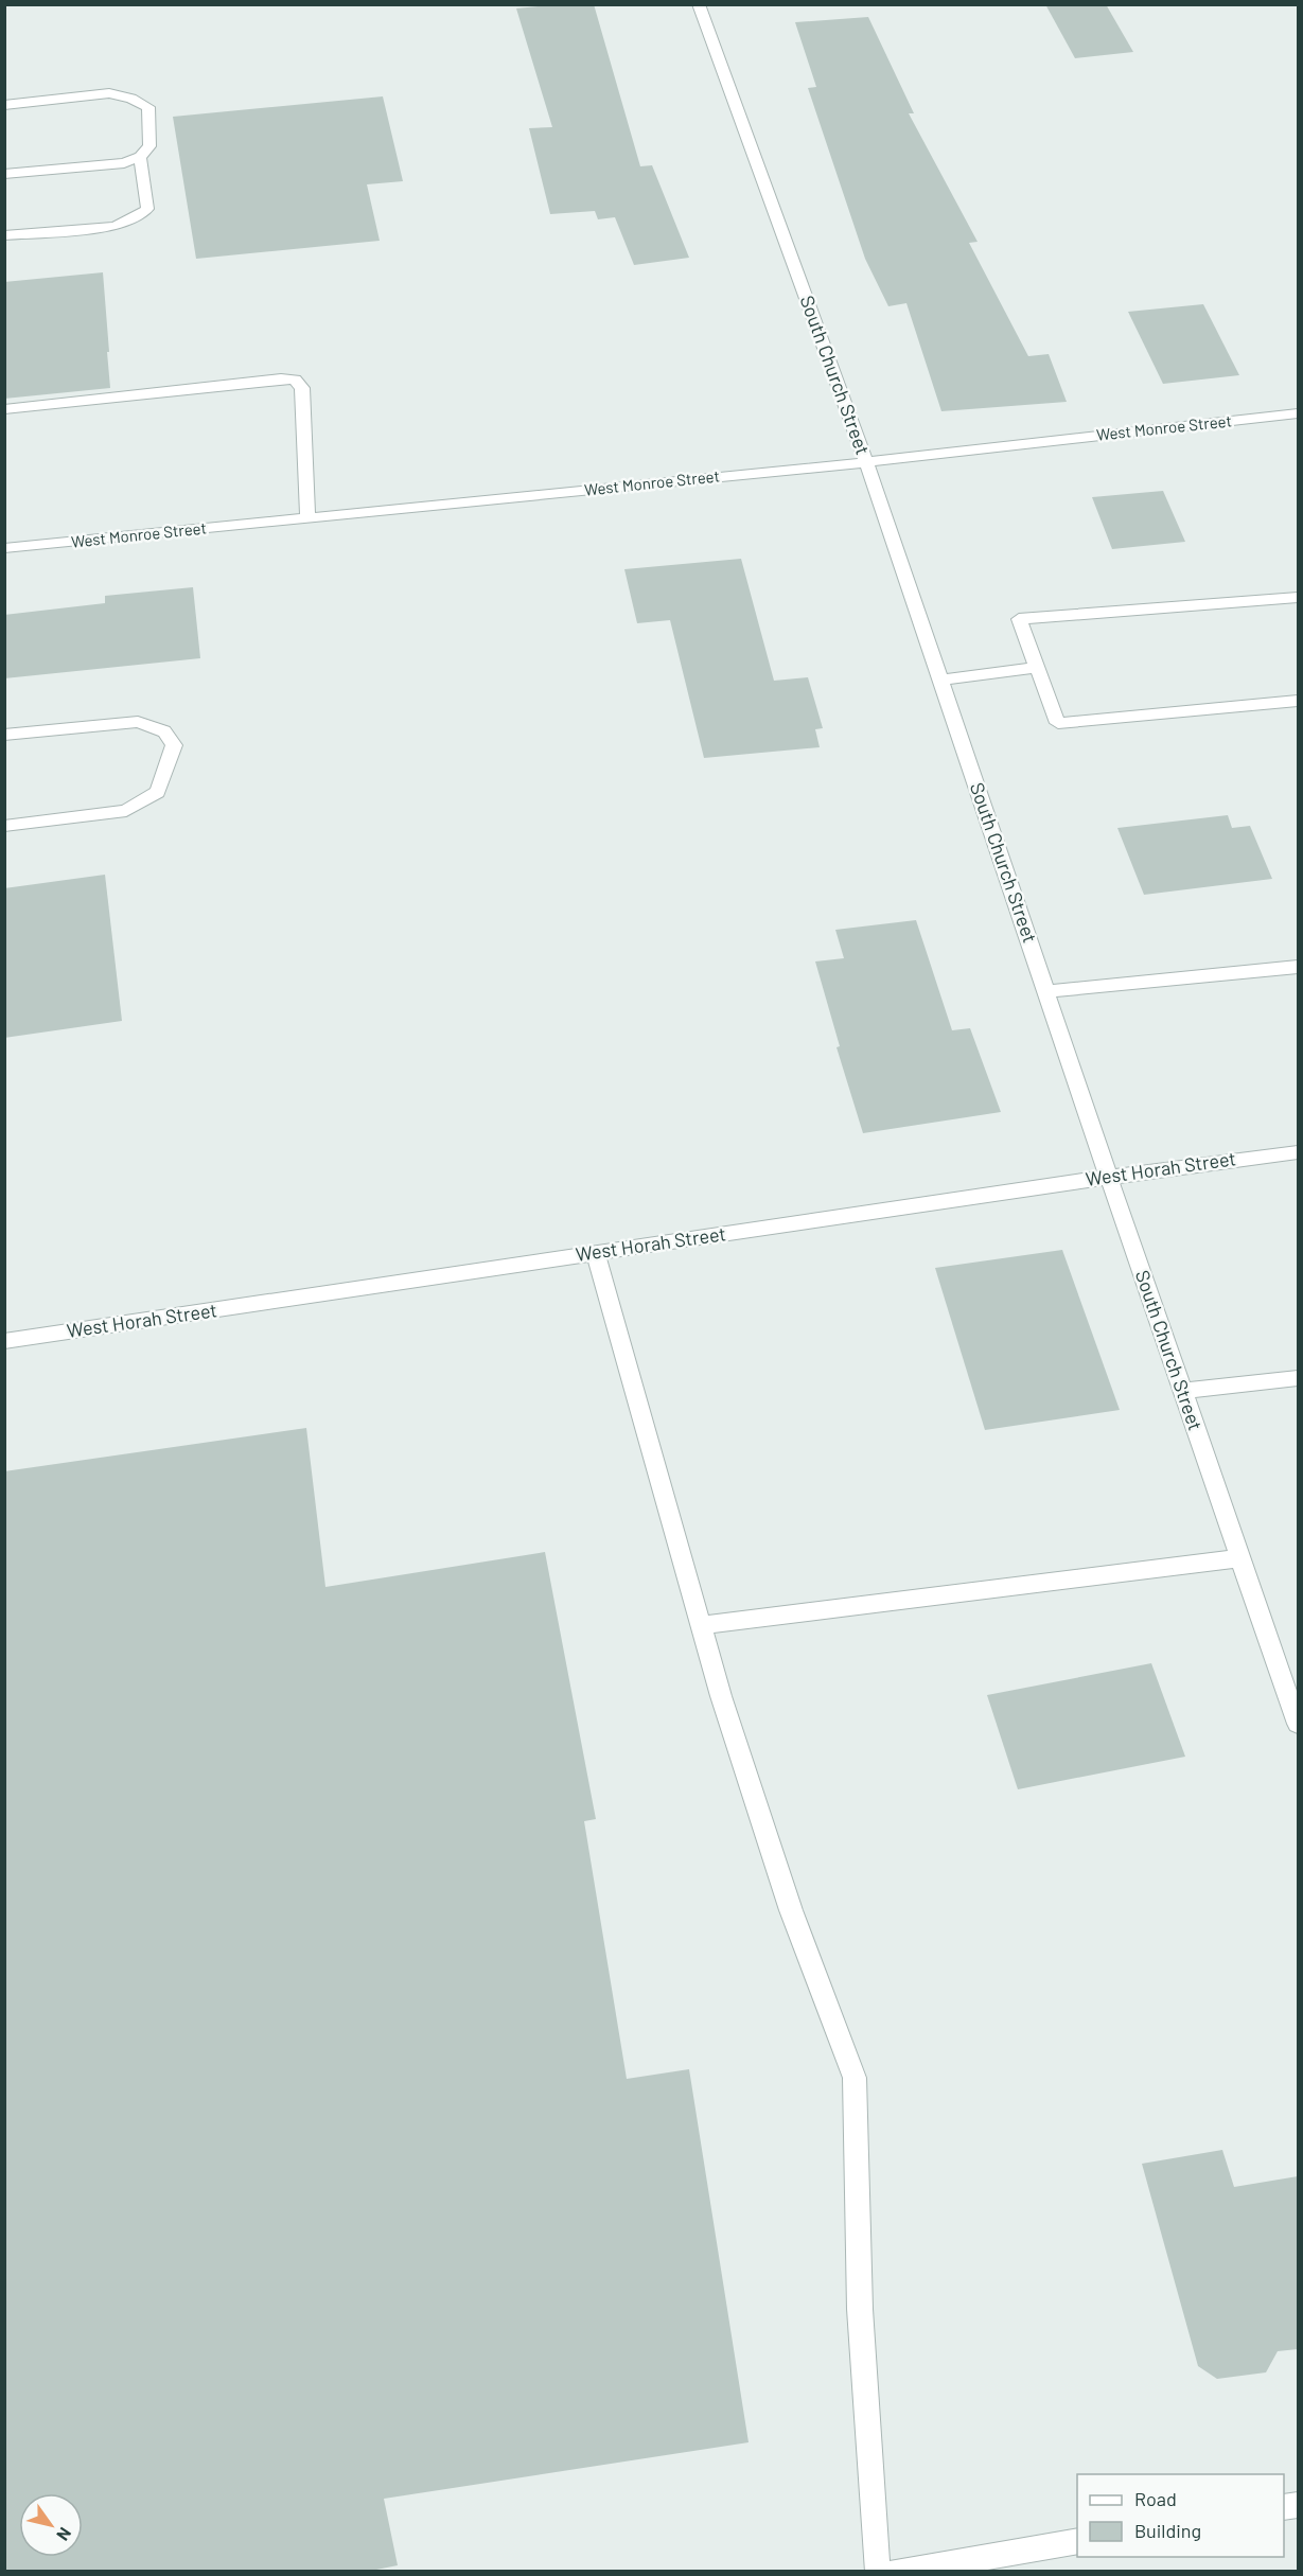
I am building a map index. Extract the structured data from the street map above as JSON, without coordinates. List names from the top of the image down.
{
  "streets": {
    "street": ["South Church Street", "West Monroe Street", "West Horah Street"]
  },
  "crossings": [
    ["South Church Street", "West Monroe Street"],
    ["South Church Street", "West Horah Street"]
  ],
  "legend": ["Road", "Building"],
  "north": "bottom right"
}
